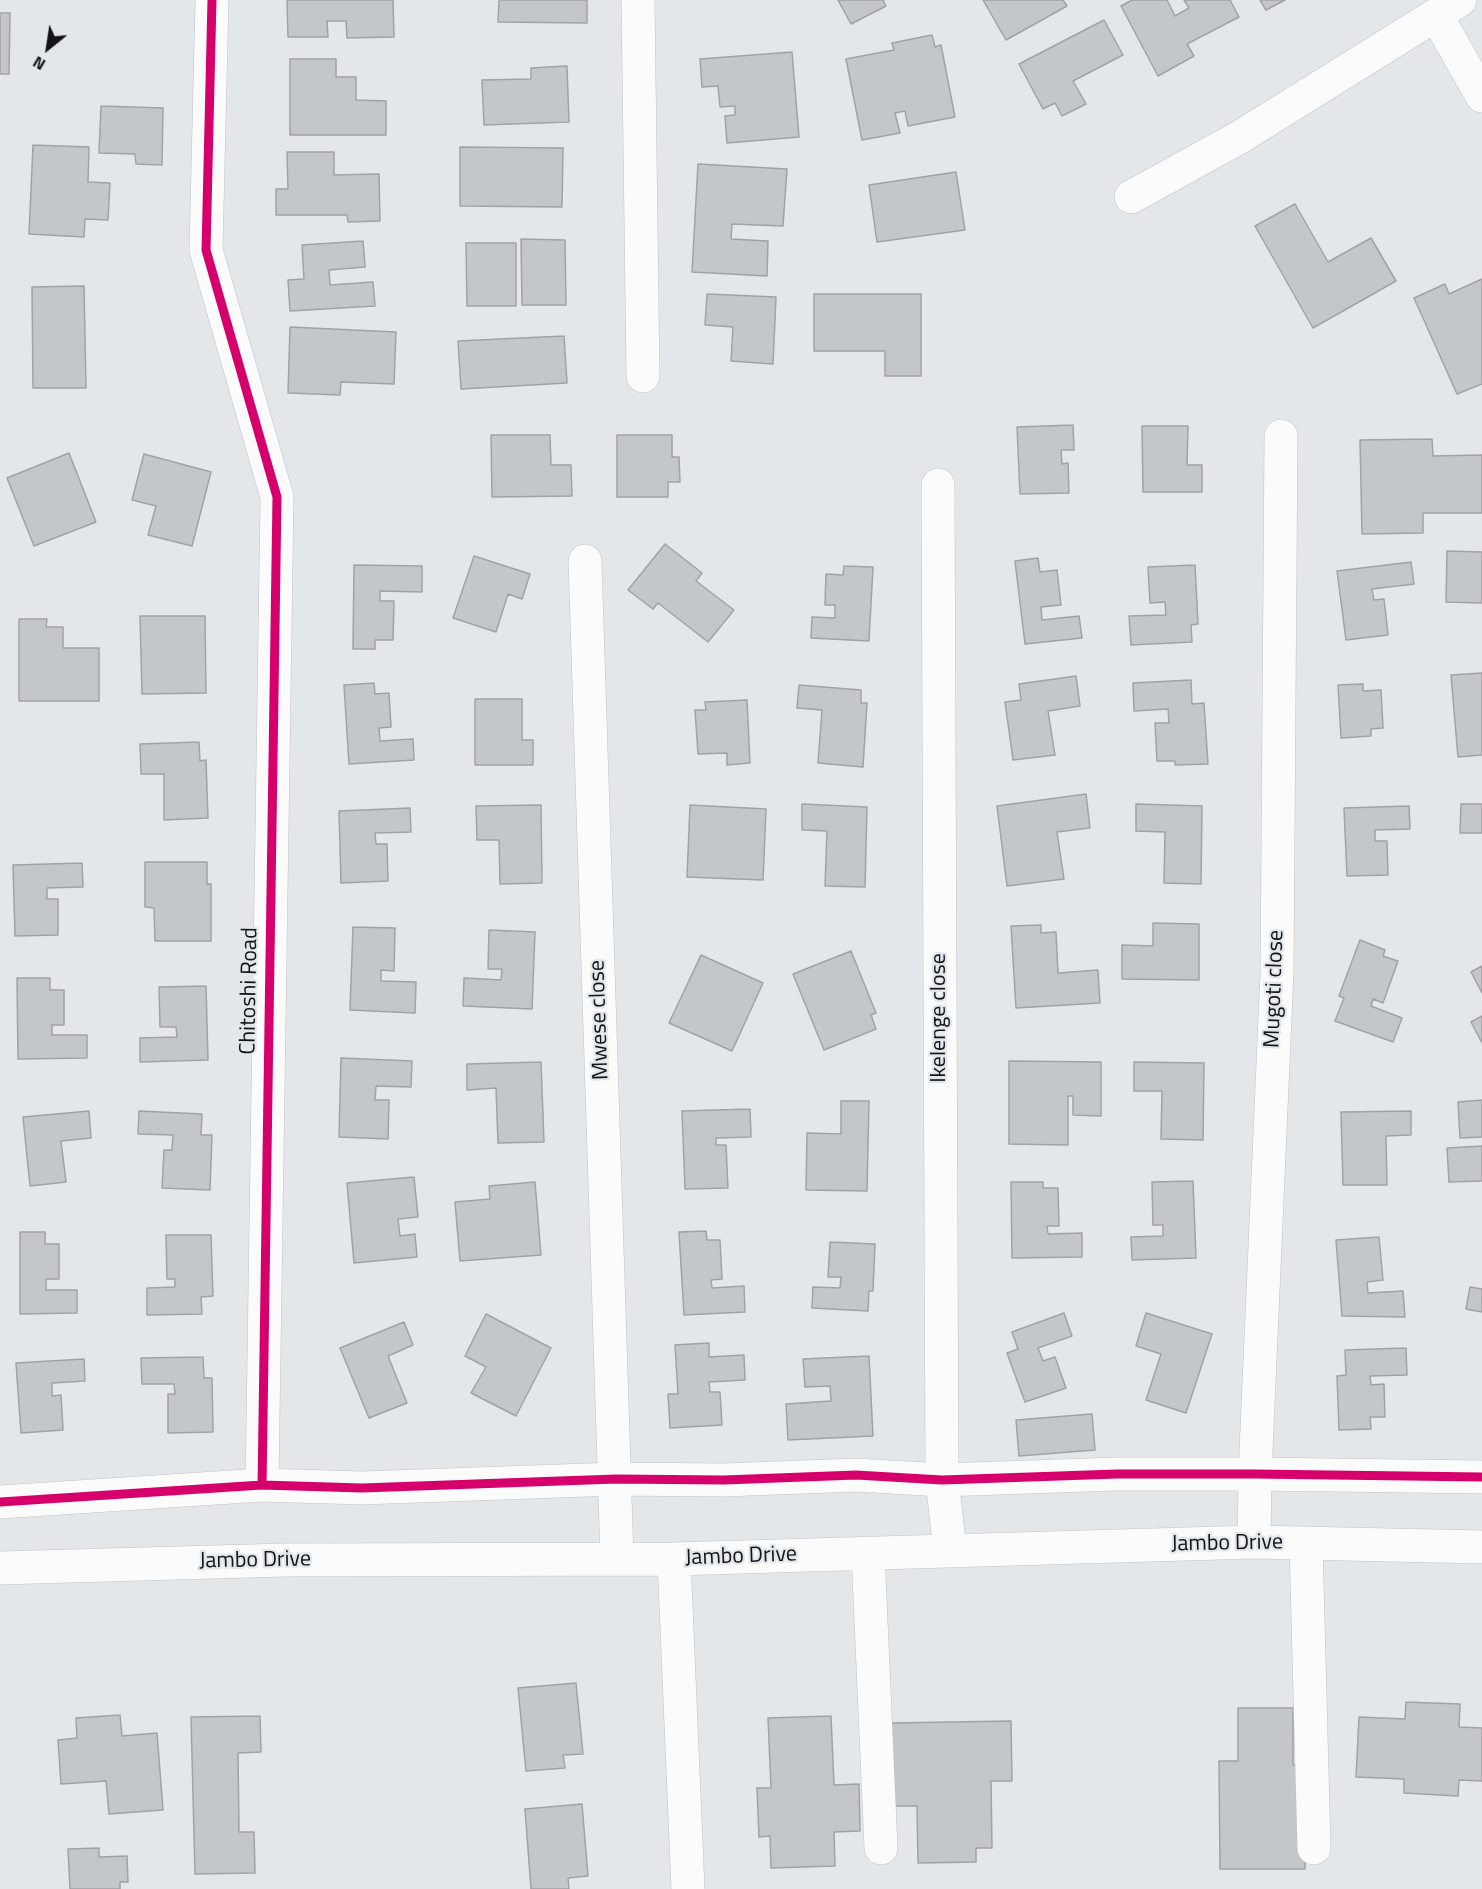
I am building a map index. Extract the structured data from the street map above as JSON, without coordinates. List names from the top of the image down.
{
  "streets": {
    "street": [
      "Mugoti close",
      "Chitoshi Road",
      "Ikelenge close",
      "Mwese close",
      "Jambo Drive"
    ]
  },
  "crossings": [
    ["Mugoti close", "Jambo Drive"],
    ["Ikelenge close", "Jambo Drive"],
    ["Mwese close", "Jambo Drive"]
  ],
  "north": "bottom left"
}
